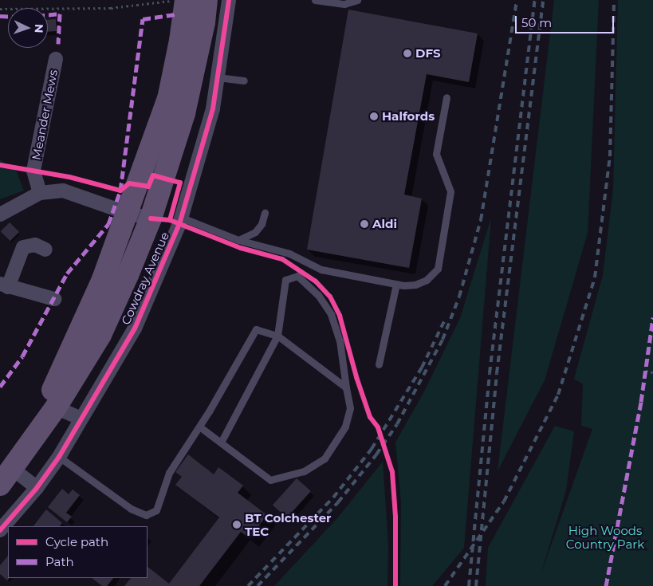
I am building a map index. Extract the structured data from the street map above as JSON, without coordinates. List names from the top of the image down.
{
  "streets": {
    "main road": ["Cowdray Avenue"],
    "street": ["Meander Mews"]
  },
  "parks": ["High Woods Country Park"],
  "places": [
    "DFS",
    "Halfords",
    "Aldi",
    "BT Colchester TEC"
  ],
  "legend": ["Cycle path", "Path"],
  "scale_bar": "50 m",
  "north": "right"
}
